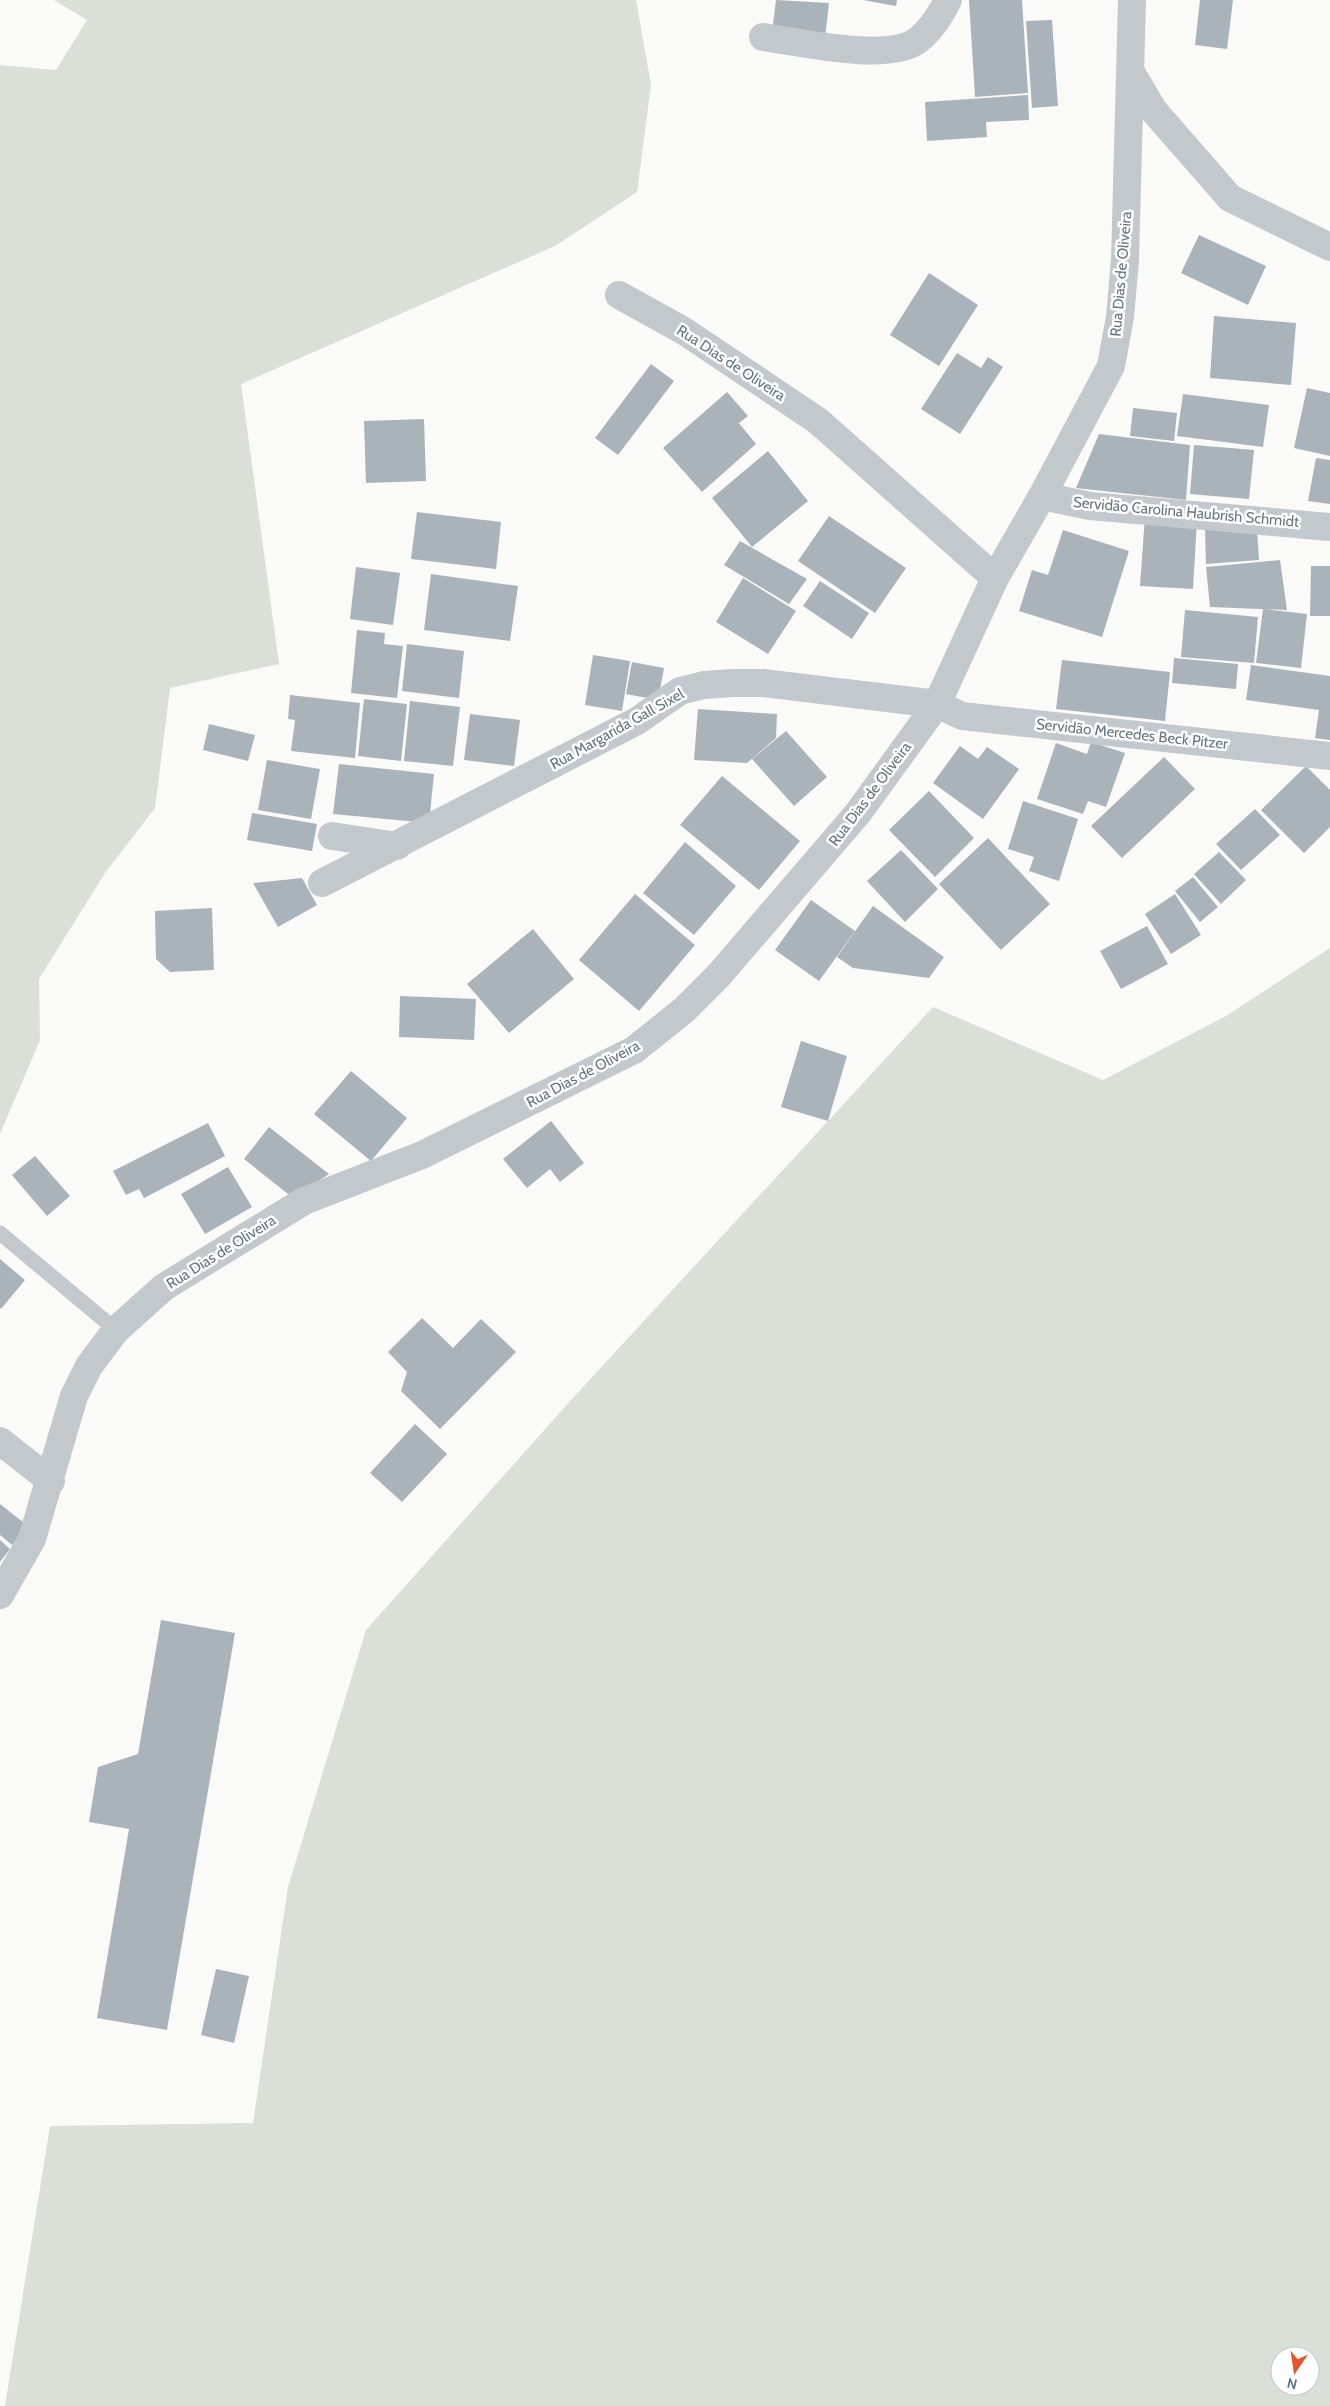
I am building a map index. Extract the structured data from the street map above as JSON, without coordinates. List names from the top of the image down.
{
  "streets": {
    "street": [
      "Rua Dias de Oliveira",
      "Servidão Carolina Haubrish Schmidt",
      "Rua Margarida Gall Sixel",
      "Servidão Mercedes Beck Pitzer"
    ]
  },
  "crossings": [
    ["Rua Dias de Oliveira", "Servidão Carolina Haubrish Schmidt"],
    ["Rua Dias de Oliveira", "Rua Margarida Gall Sixel"],
    ["Rua Dias de Oliveira", "Servidão Mercedes Beck Pitzer"],
    ["Rua Margarida Gall Sixel", "Servidão Mercedes Beck Pitzer"]
  ],
  "north": "bottom"
}
